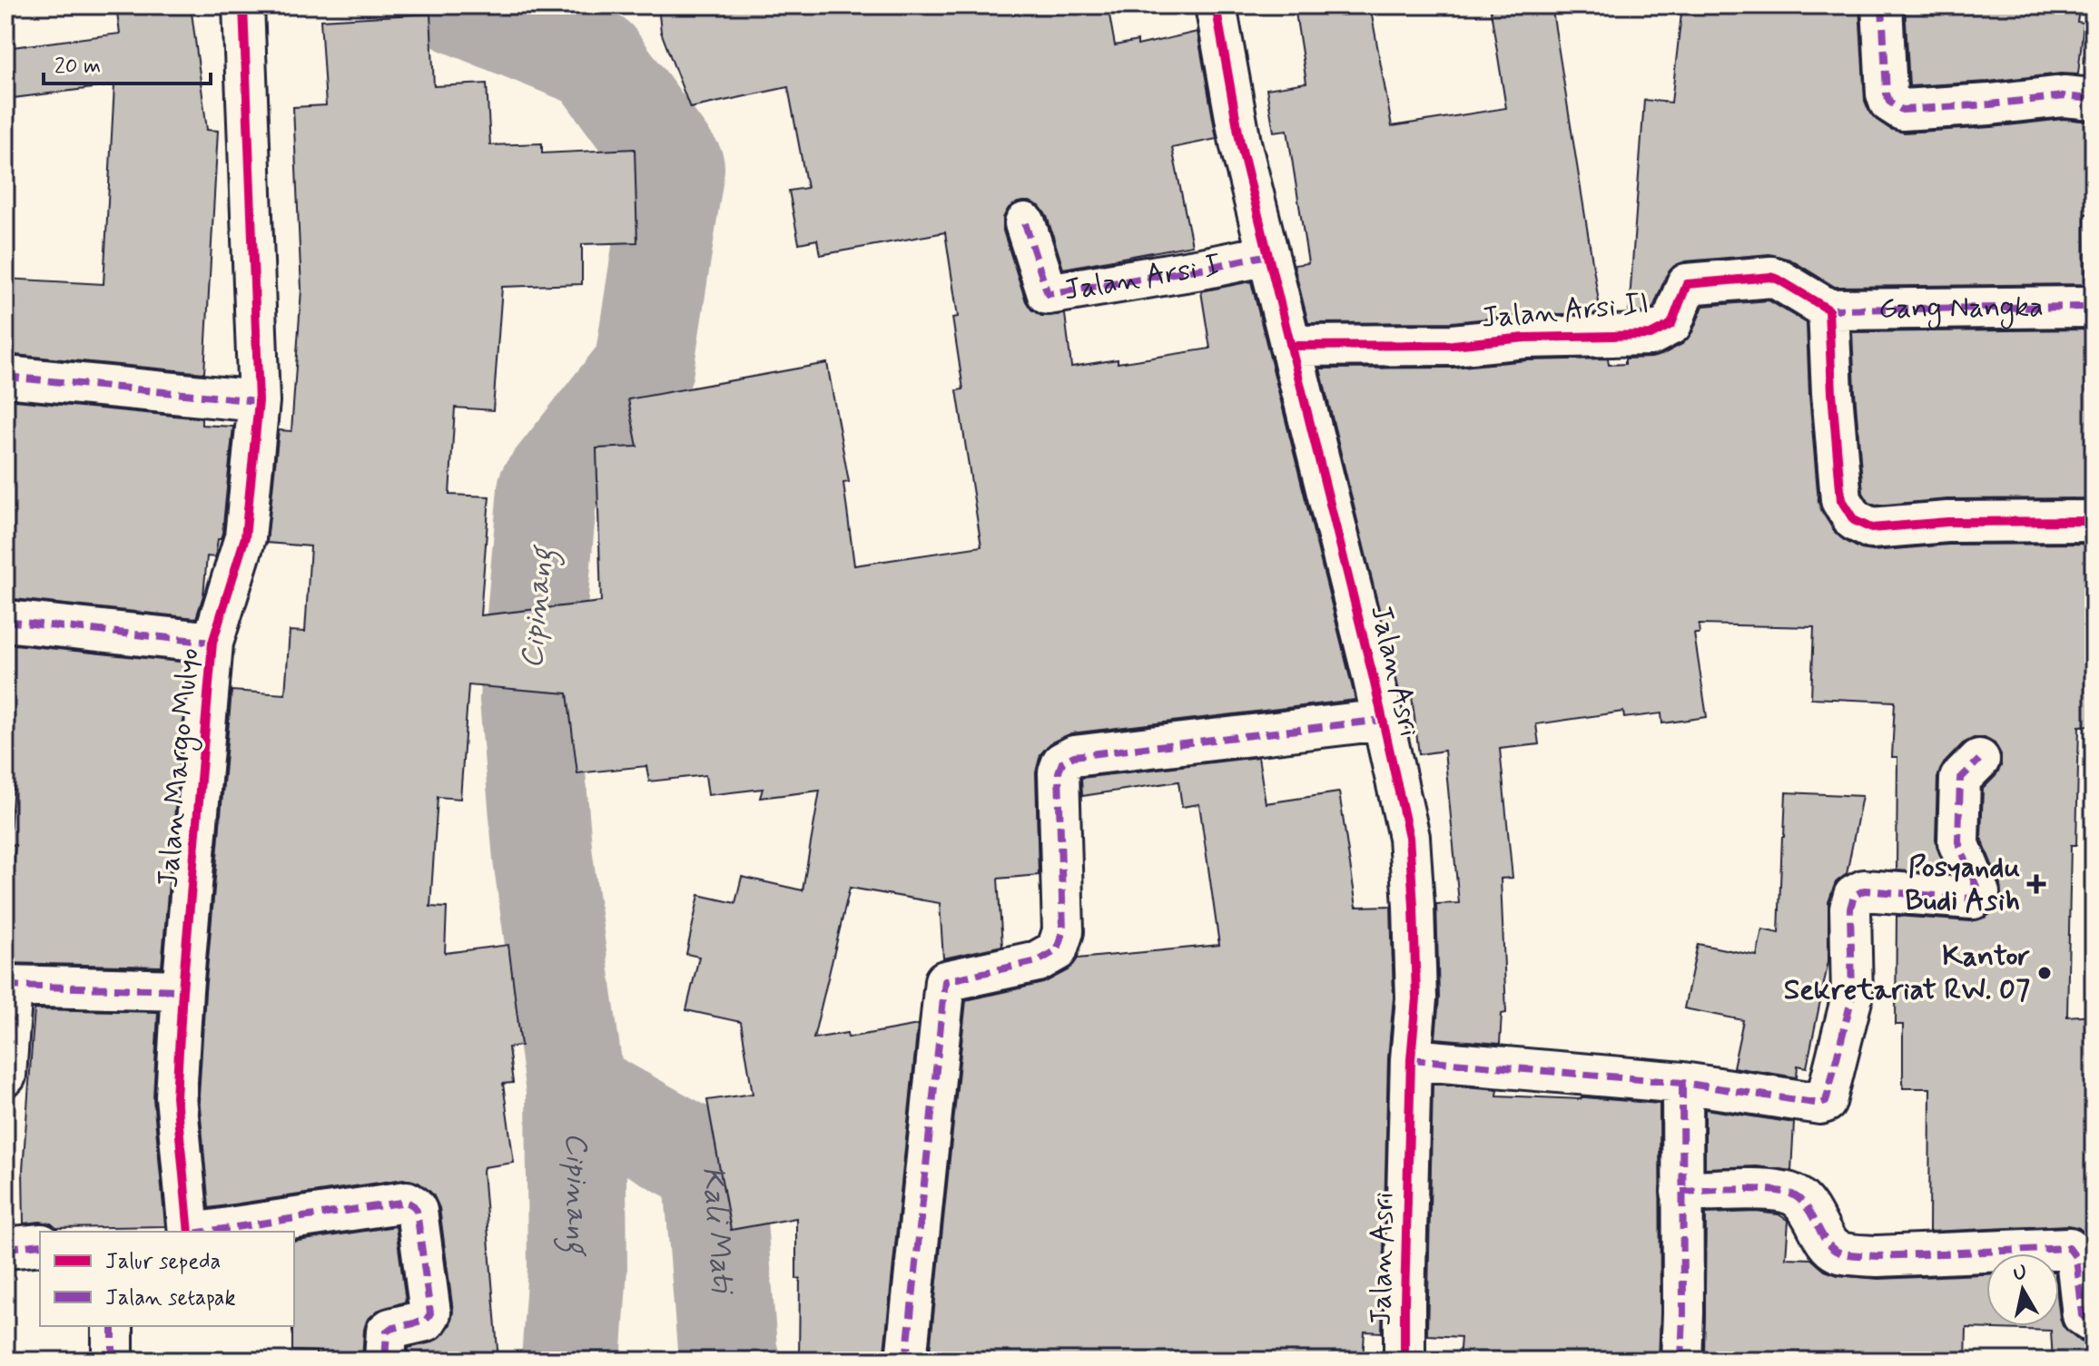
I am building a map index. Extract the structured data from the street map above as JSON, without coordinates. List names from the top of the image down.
{
  "streets": {
    "street": [
      "Jalan Arsi I",
      "Gang Nangka",
      "Jalan Arsi II",
      "Jalan Asri",
      "Jalan Margo Mulyo"
    ]
  },
  "crossings": [
    ["Jalan Arsi I", "Jalan Asri"],
    ["Gang Nangka", "Jalan Arsi II"],
    ["Jalan Arsi II", "Jalan Asri"]
  ],
  "water": ["Cipinang", "Kali Mati"],
  "places": {
    "health": ["Posyandu Budi Asih"],
    "other": ["Kantor Sekretariat RW. 07"]
  },
  "legend": ["Jalur sepeda", "Jalan setapak"],
  "scale_bar": "20 m",
  "north": "top"
}
